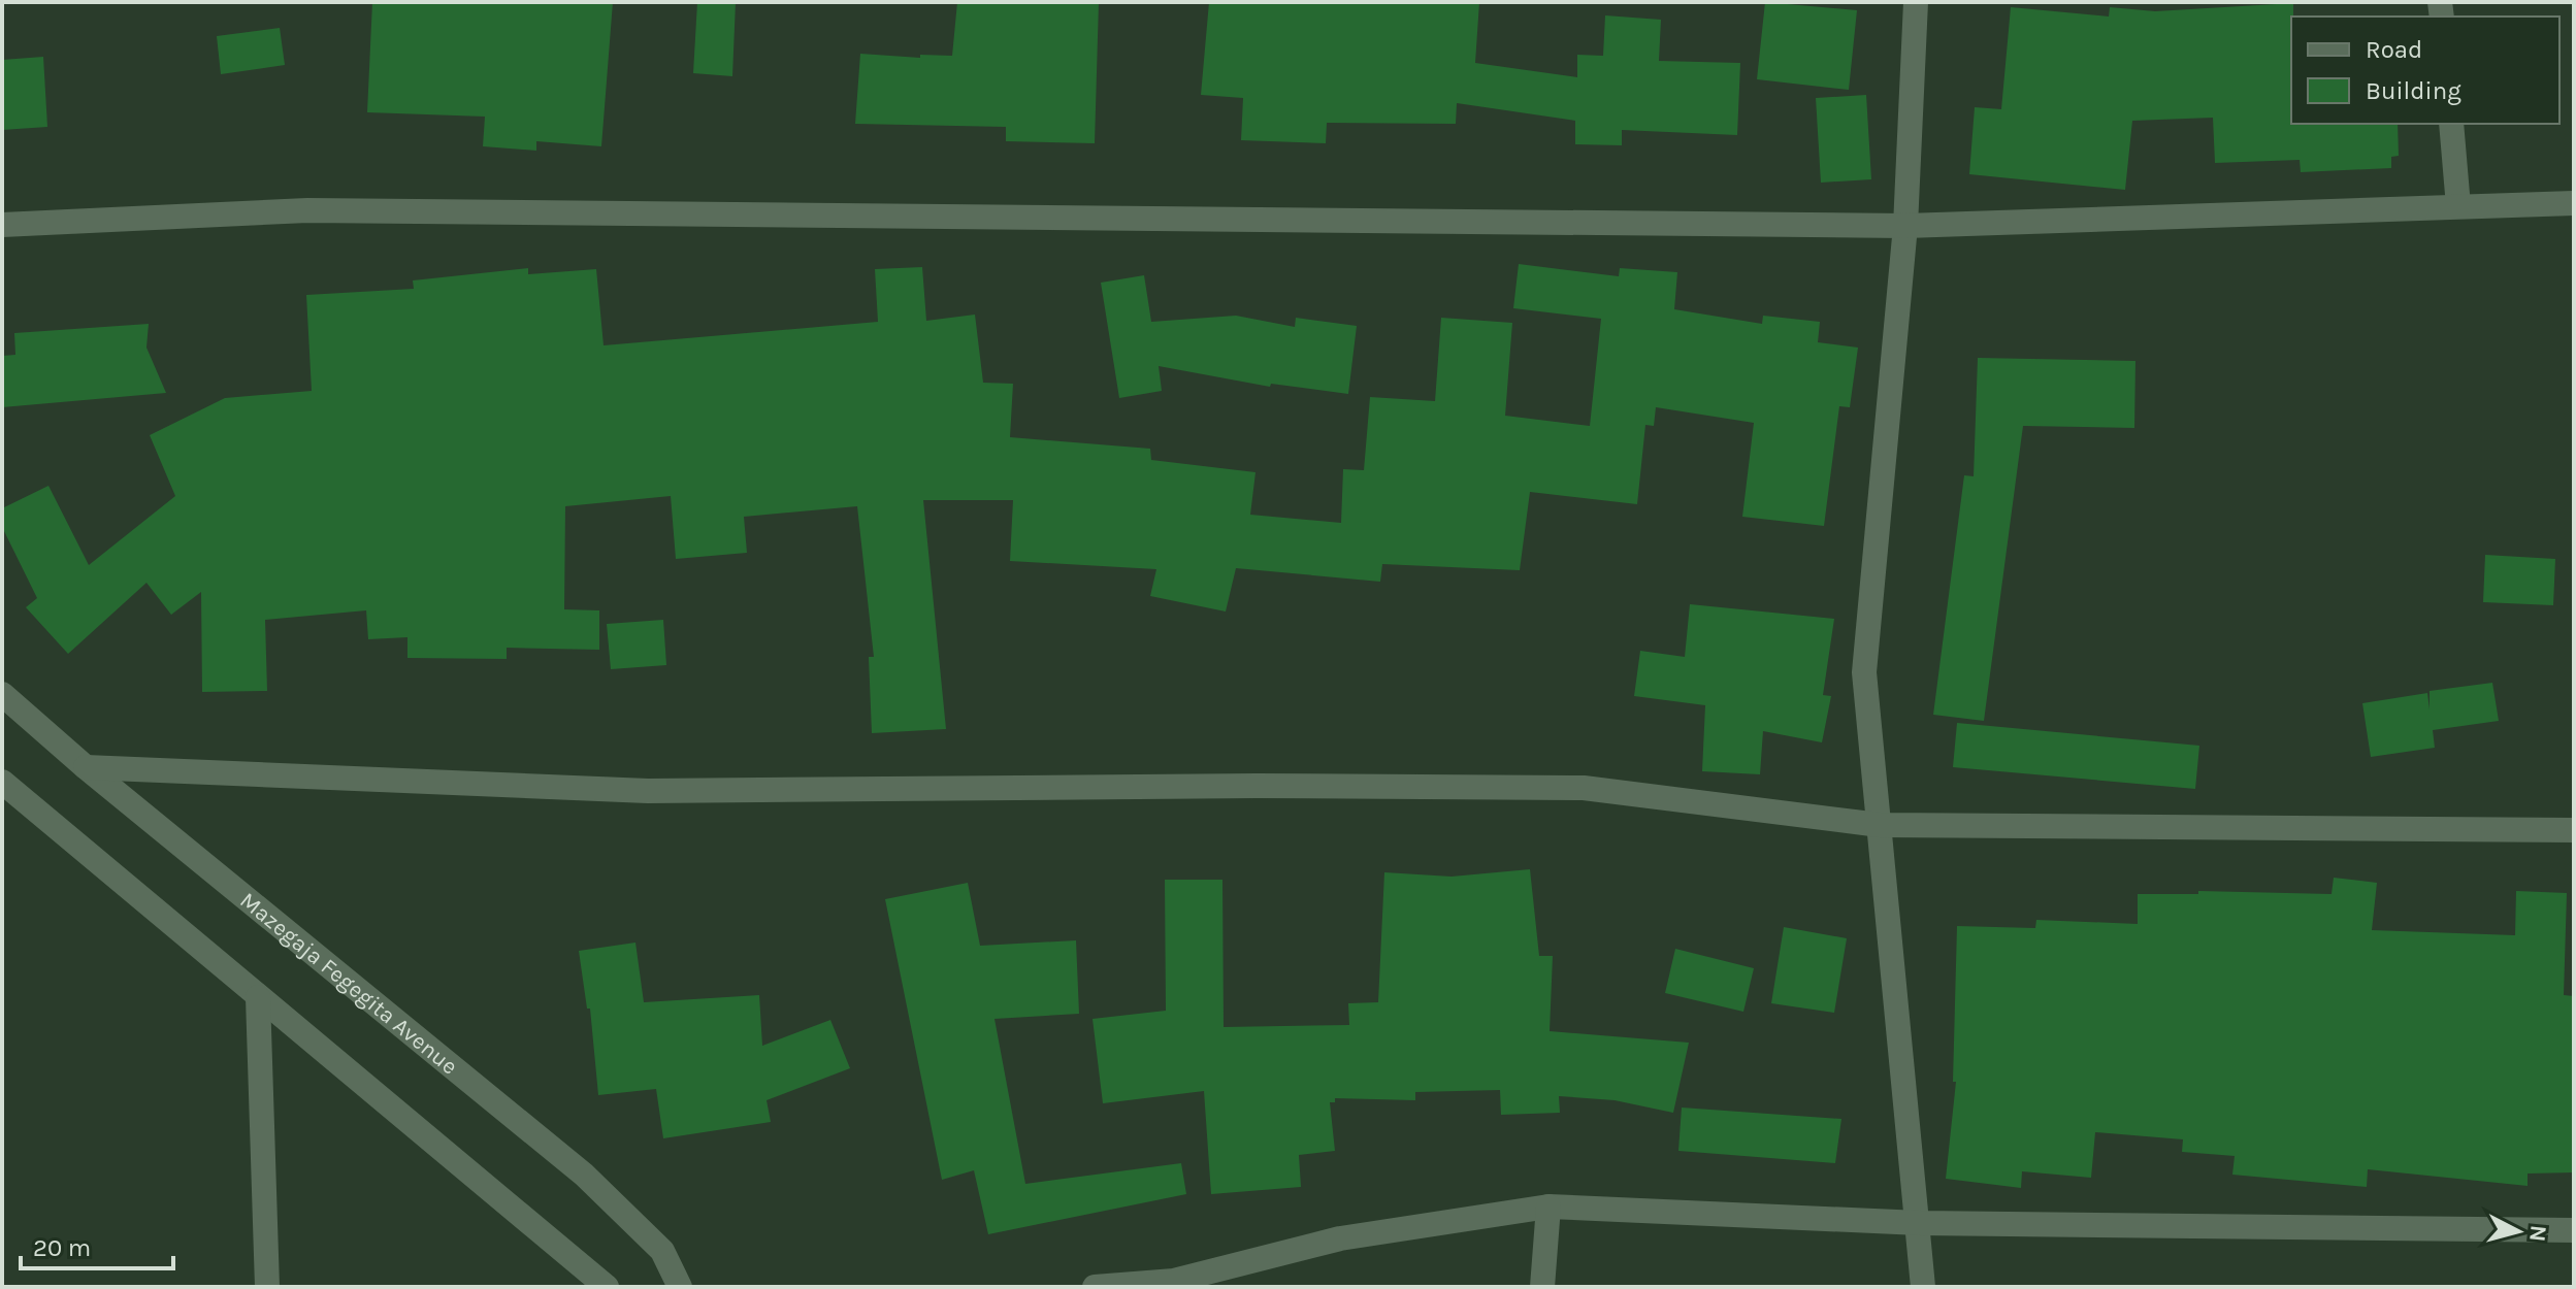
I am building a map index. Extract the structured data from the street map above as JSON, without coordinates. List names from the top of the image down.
{
  "streets": {
    "street": ["Mazegaja Fegegita Avenue"]
  },
  "legend": ["Road", "Building"],
  "scale_bar": "20 m",
  "north": "right"
}
